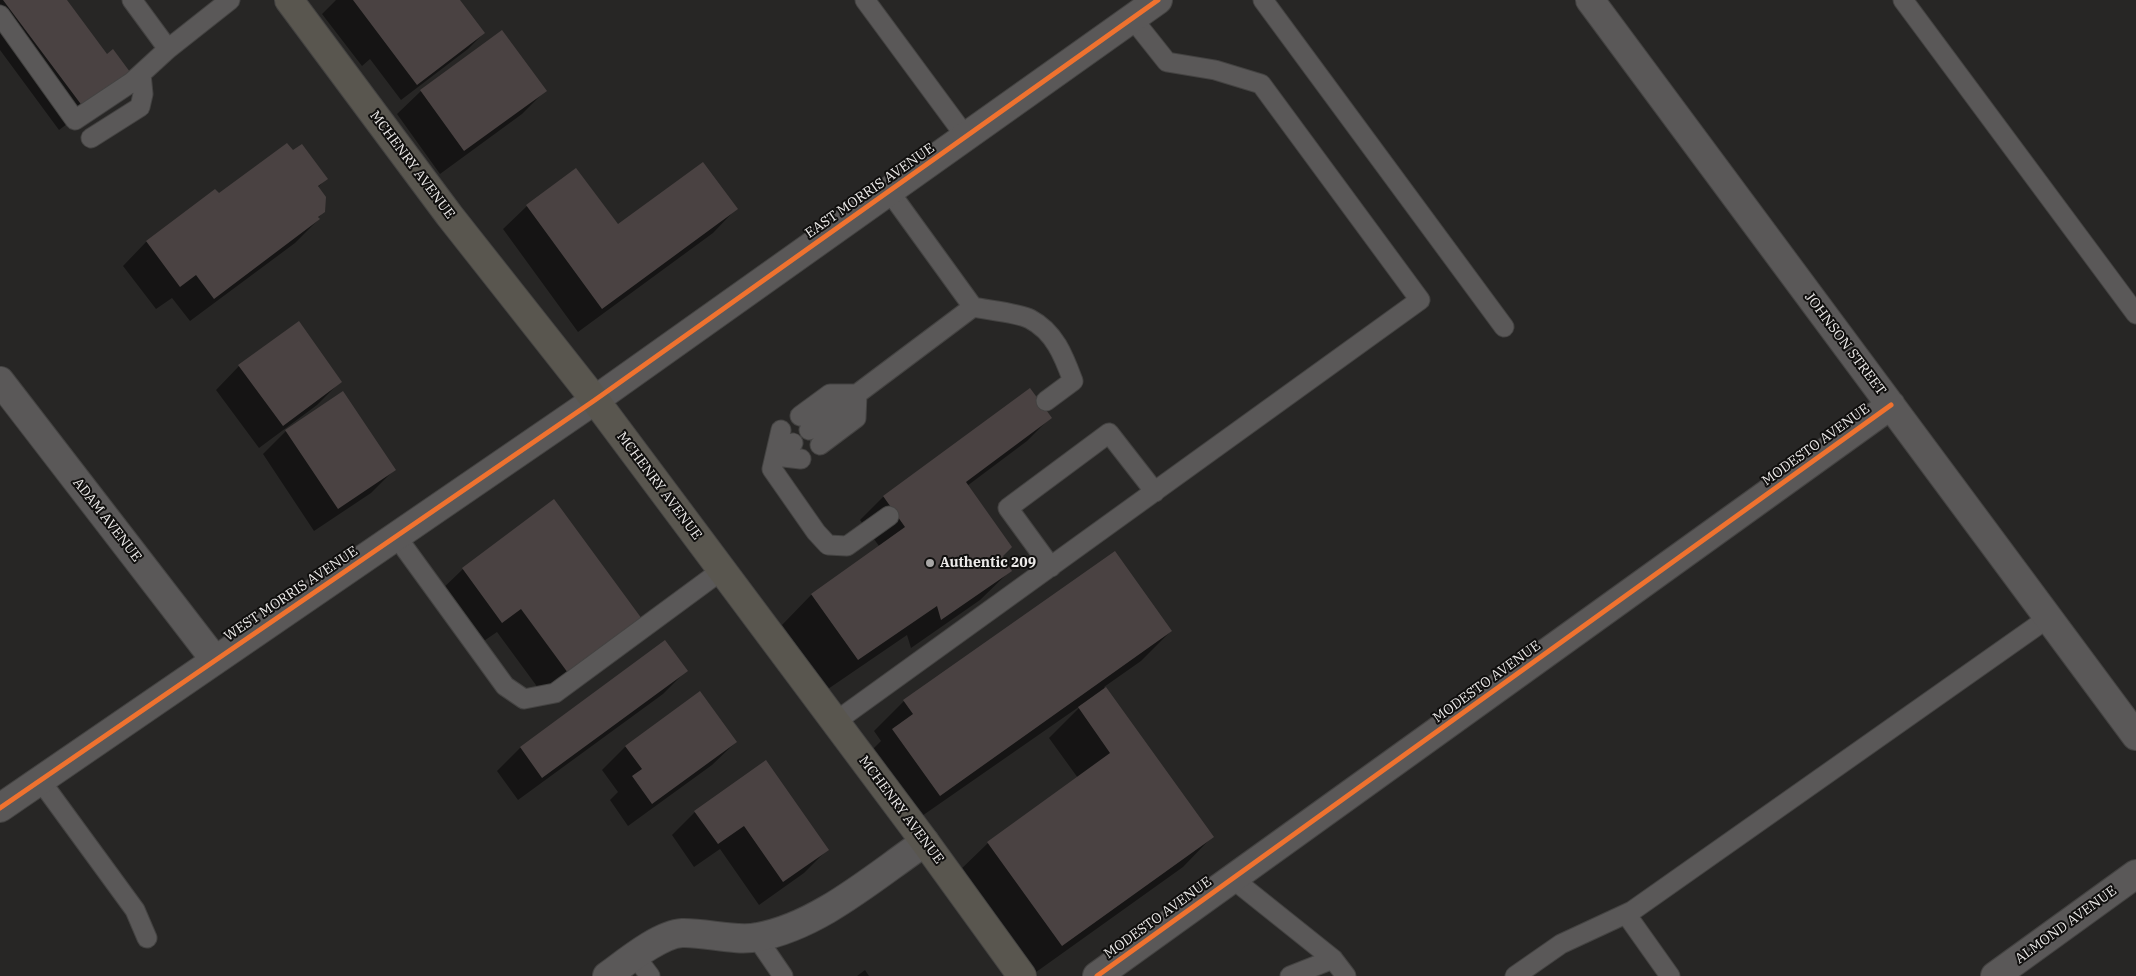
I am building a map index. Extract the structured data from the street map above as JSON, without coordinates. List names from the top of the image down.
{
  "streets": {
    "main road": ["MCHENRY AVENUE"],
    "street": [
      "EAST MORRIS AVENUE",
      "JOHNSON STREET",
      "MODESTO AVENUE",
      "ADAM AVENUE",
      "WEST MORRIS AVENUE",
      "ALMOND AVENUE"
    ]
  },
  "crossings": [
    ["MCHENRY AVENUE", "EAST MORRIS AVENUE"],
    ["MCHENRY AVENUE", "WEST MORRIS AVENUE"],
    ["EAST MORRIS AVENUE", "WEST MORRIS AVENUE"],
    ["JOHNSON STREET", "MODESTO AVENUE"],
    ["ADAM AVENUE", "WEST MORRIS AVENUE"]
  ],
  "places": ["Authentic 209"]
}
